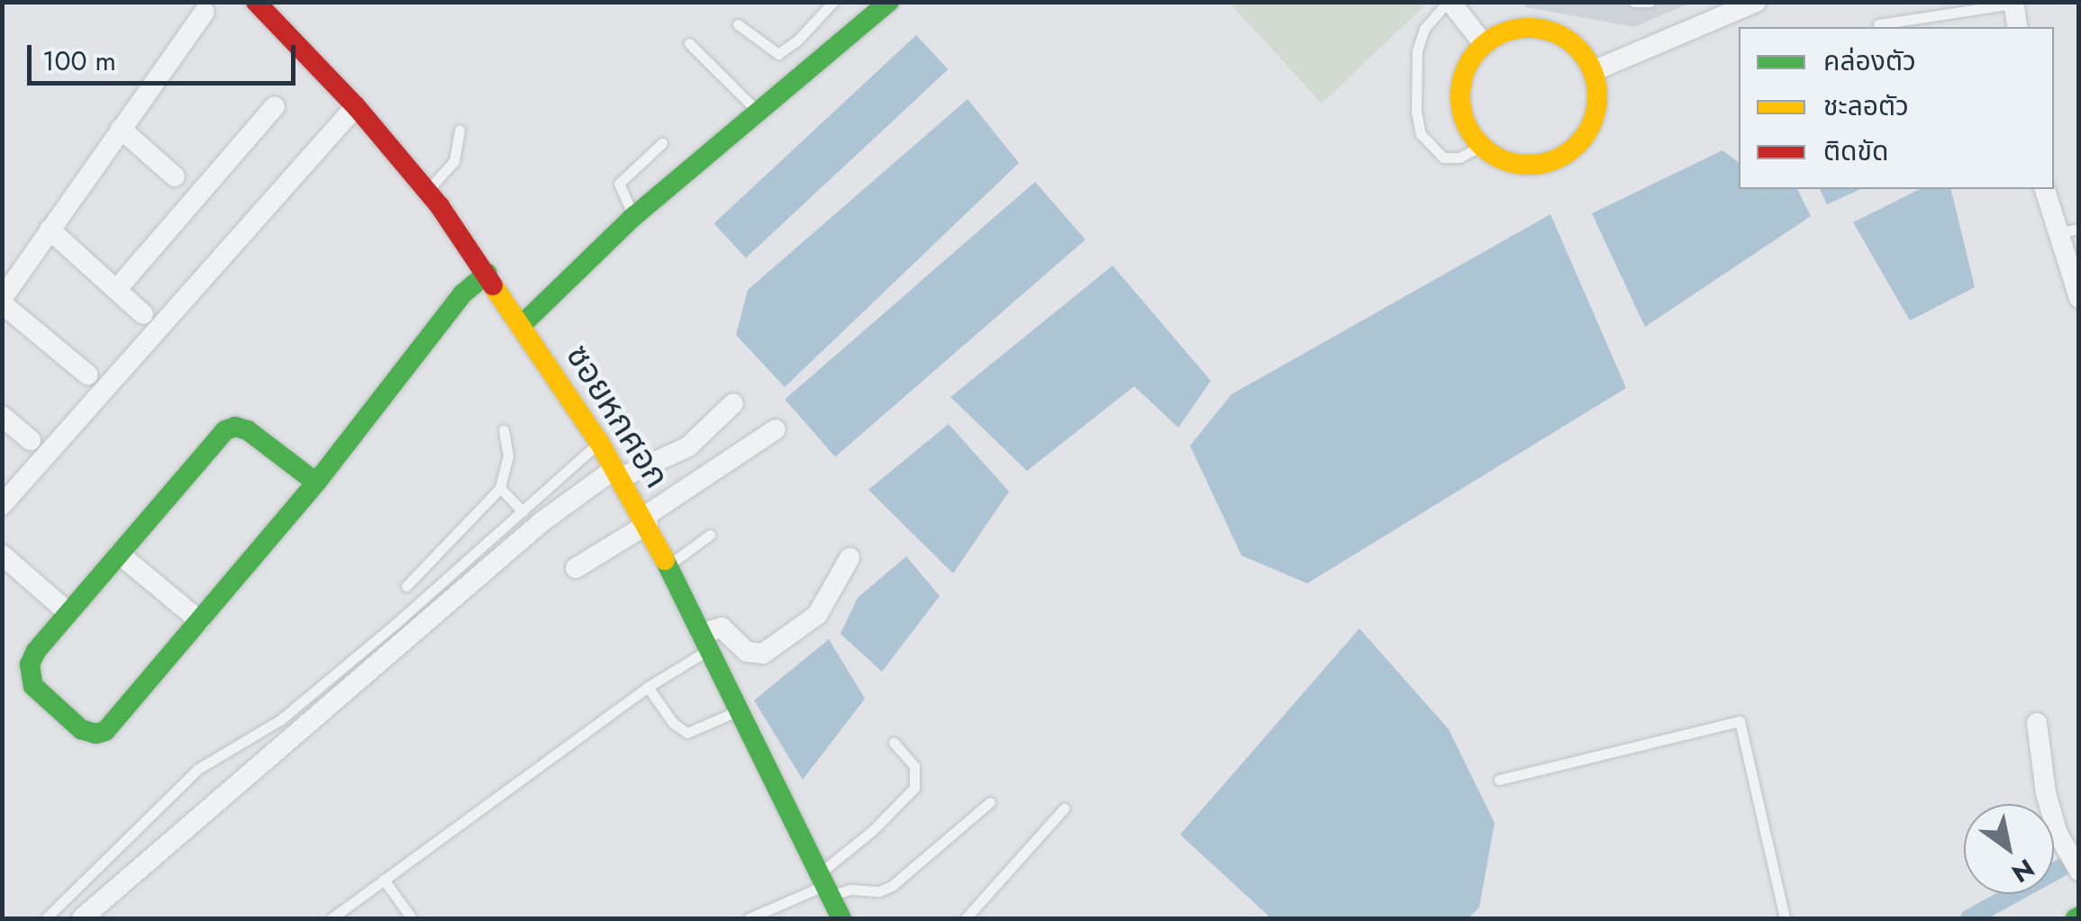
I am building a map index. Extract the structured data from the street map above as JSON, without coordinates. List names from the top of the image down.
{
  "streets": {
    "street": ["ซอยหกศอก"]
  },
  "legend": ["คล่องตัว", "ชะลอตัว", "ติดขัด"],
  "scale_bar": "100 m",
  "north": "bottom right"
}
